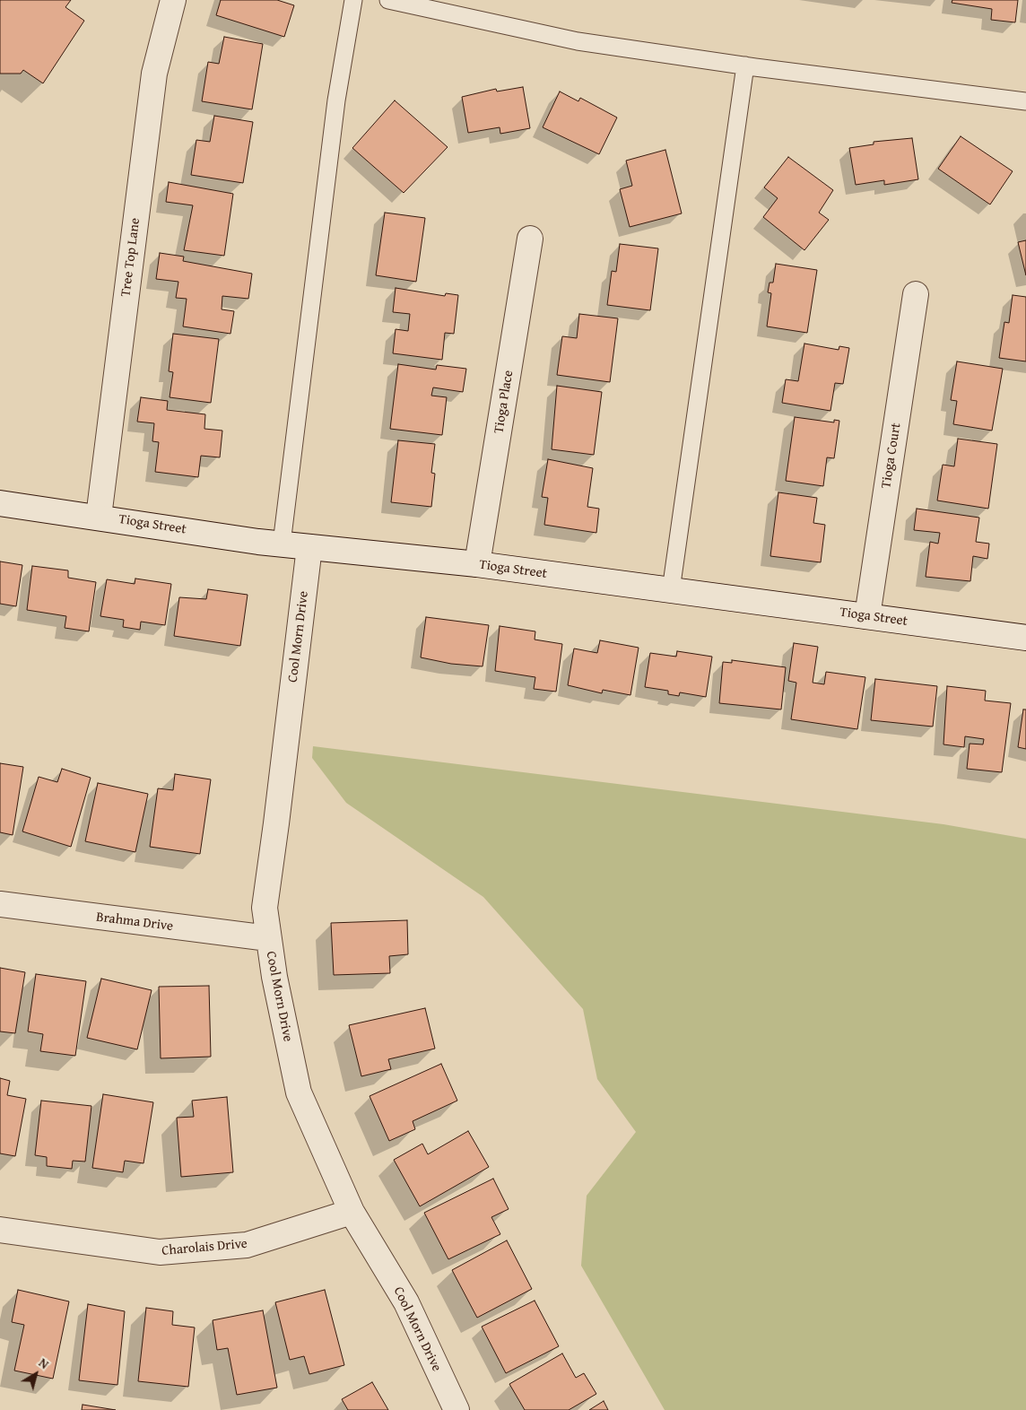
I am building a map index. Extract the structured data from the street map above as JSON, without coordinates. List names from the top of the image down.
{
  "streets": {
    "street": [
      "Tree Top Lane",
      "Tioga Place",
      "Tioga Court",
      "Tioga Street",
      "Cool Morn Drive",
      "Brahma Drive",
      "Charolais Drive"
    ]
  },
  "crossings": [
    ["Tree Top Lane", "Tioga Street"],
    ["Tioga Place", "Tioga Street"],
    ["Tioga Court", "Tioga Street"],
    ["Tioga Street", "Cool Morn Drive"],
    ["Cool Morn Drive", "Brahma Drive"],
    ["Cool Morn Drive", "Charolais Drive"]
  ],
  "north": "top right"
}
